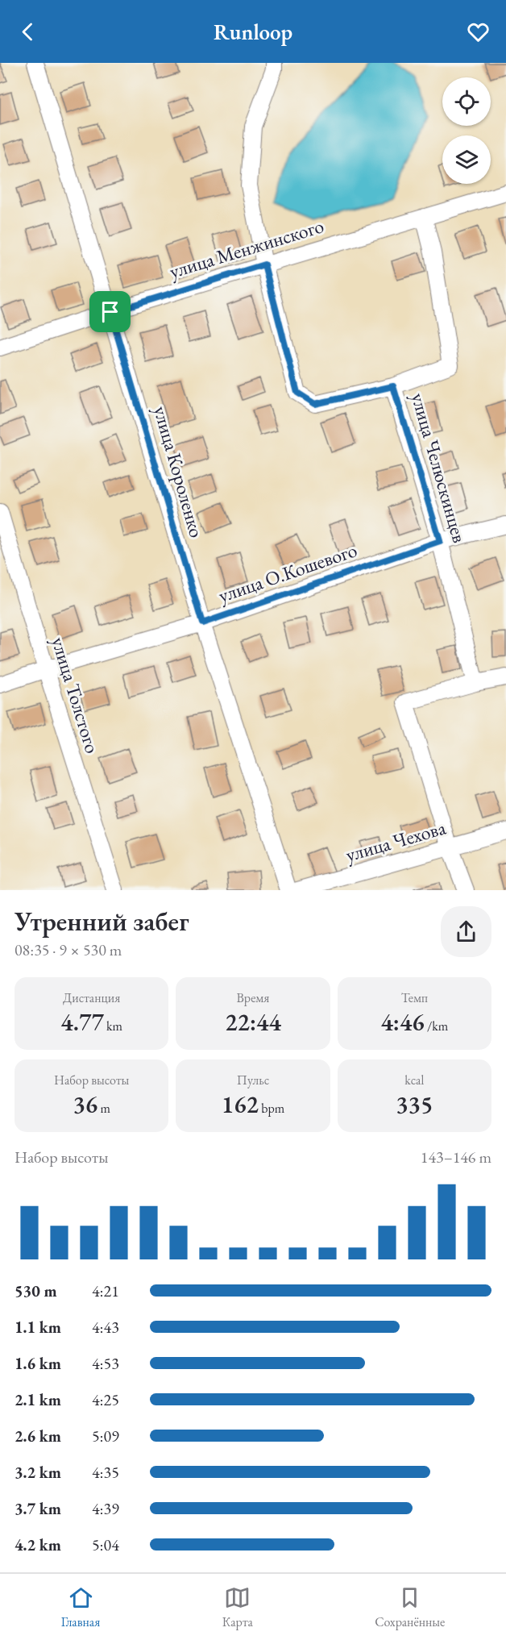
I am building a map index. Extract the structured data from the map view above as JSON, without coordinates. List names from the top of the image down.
{
  "streets": {
    "street": [
      "улица Менжинского",
      "улица Челюскинцев",
      "улица Короленко",
      "улица О.Кошевого",
      "улица Толстого",
      "улица Чехова"
    ]
  },
  "crossings": [
    ["улица Менжинского", "улица Челюскинцев"],
    ["улица Менжинского", "улица Короленко"],
    ["улица Челюскинцев", "улица О.Кошевого"],
    ["улица Короленко", "улица О.Кошевого"],
    ["улица О.Кошевого", "улица Толстого"]
  ],
  "page": {
    "header": "Runloop",
    "heading": ["Утренний забег", "08:35 · 9 × 530 m"],
    "stats": [
      ["Дистанция", "4.77 km"],
      ["Время", "22:44"],
      ["Темп", "4:46 /km"],
      ["Набор высоты", "36 m"],
      ["Пульс", "162 bpm"],
      ["kcal", "335"]
    ],
    "chart": ["Набор высоты", "143–146 m"],
    "list": [
      {
        "name": "530 m",
        "note": "4:21"
      },
      {
        "name": "1.1 km",
        "note": "4:43"
      },
      {
        "name": "1.6 km",
        "note": "4:53"
      },
      {
        "name": "2.1 km",
        "note": "4:25"
      },
      {
        "name": "2.6 km",
        "note": "5:09"
      },
      {
        "name": "3.2 km",
        "note": "4:35"
      },
      {
        "name": "3.7 km",
        "note": "4:39"
      },
      {
        "name": "4.2 km",
        "note": "5:04"
      }
    ],
    "tabs": ["Главная", "Карта", "Сохранённые"]
  }
}
